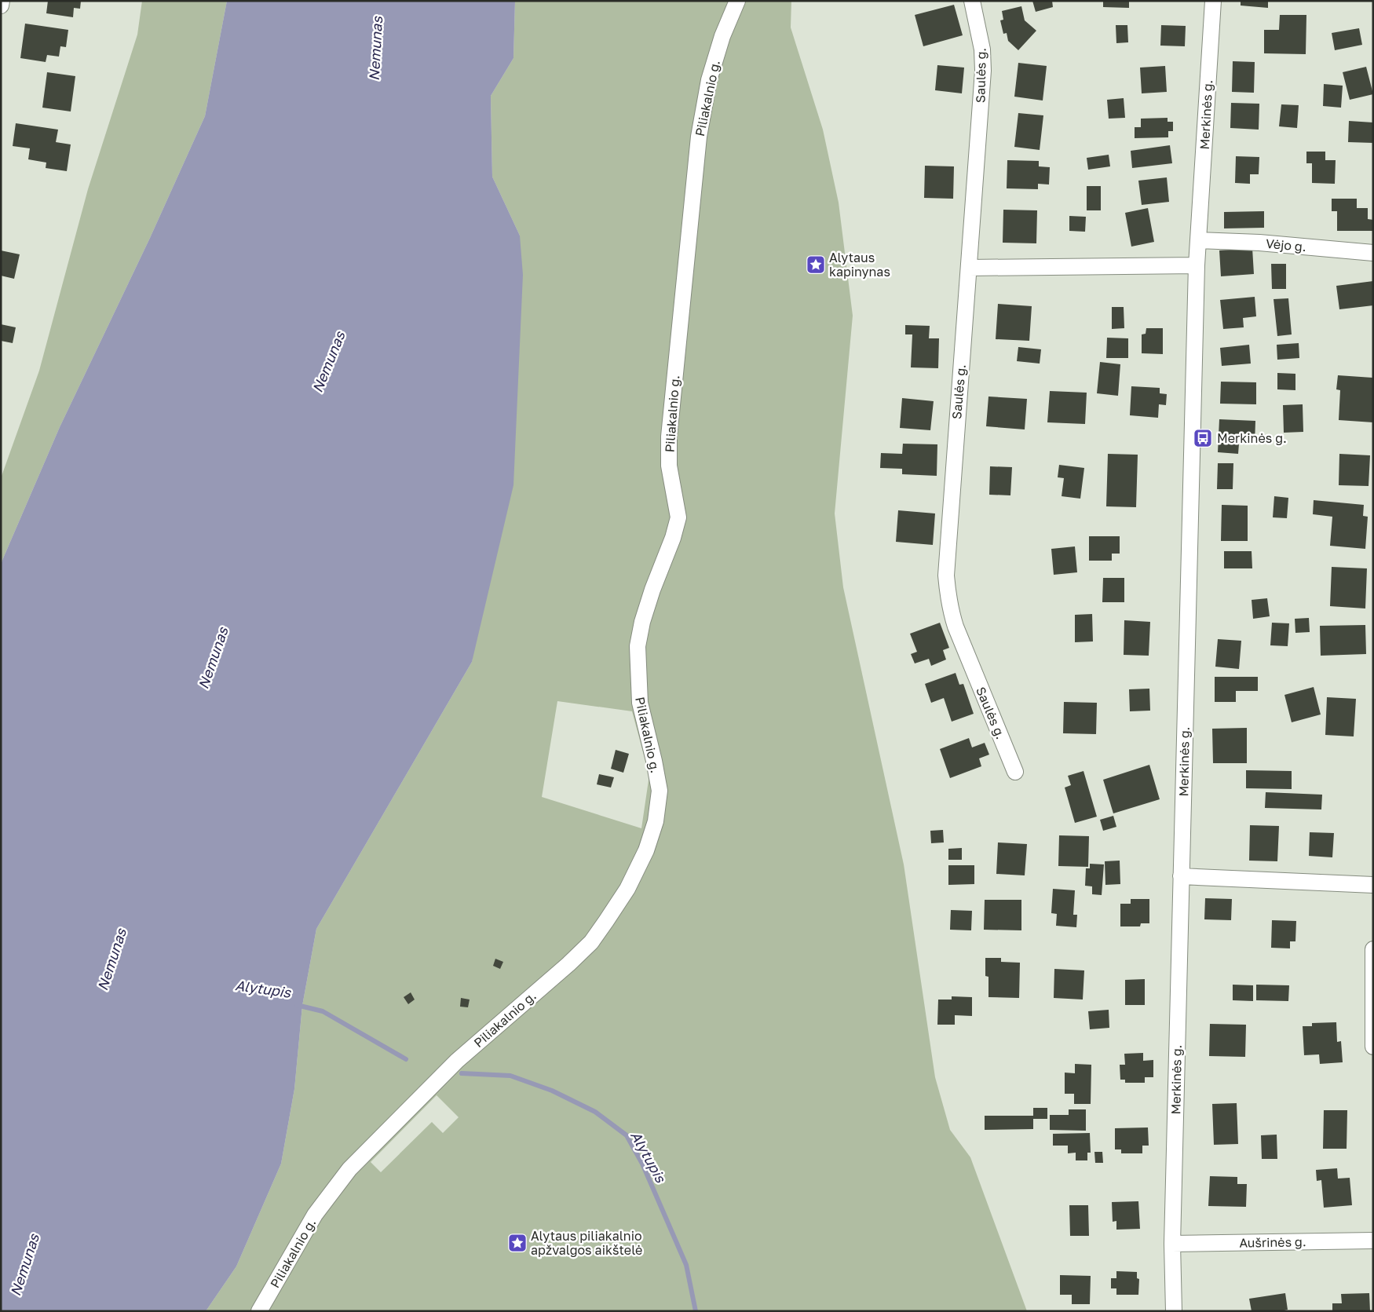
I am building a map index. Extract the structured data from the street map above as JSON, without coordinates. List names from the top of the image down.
{
  "streets": {
    "street": [
      "Saulės g.",
      "Piliakalnio g.",
      "Merkinės g.",
      "Vėjo g.",
      "Aušrinės g."
    ]
  },
  "crossings": [
    ["Merkinės g.", "Vėjo g."],
    ["Merkinės g.", "Aušrinės g."]
  ],
  "water": ["Nemunas", "Alytupis"],
  "places": {
    "place": ["Alytaus kapinynas", "Alytaus piliakalnio apžvalgos aikštelė"],
    "bus stop": ["Merkinės g."]
  }
}
